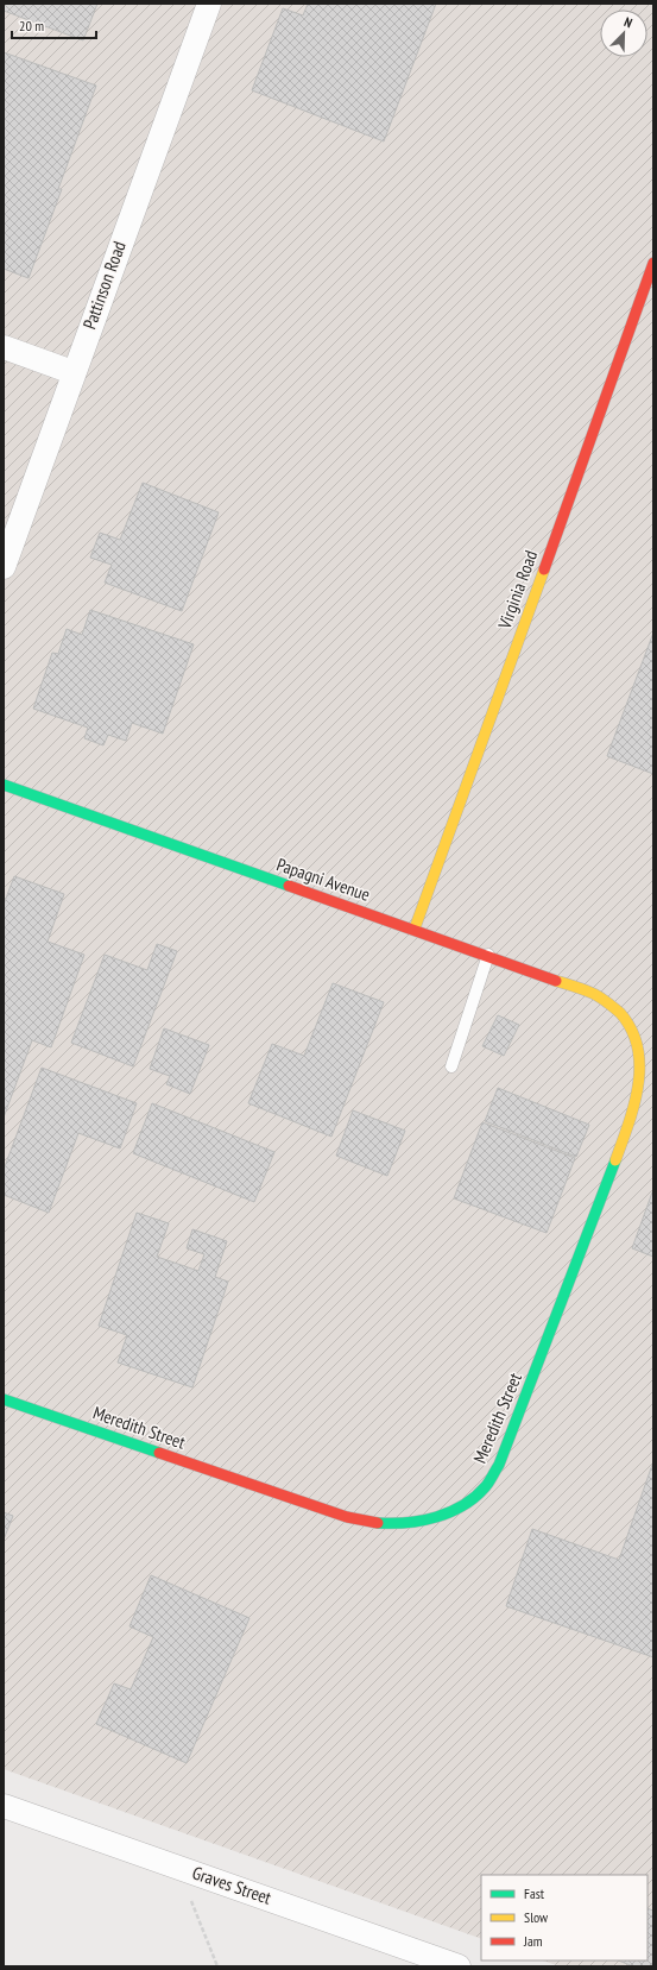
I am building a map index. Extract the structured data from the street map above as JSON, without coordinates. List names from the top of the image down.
{
  "streets": {
    "street": [
      "Pattinson Road",
      "Virginia Road",
      "Papagni Avenue",
      "Meredith Street",
      "Graves Street"
    ]
  },
  "crossings": [
    ["Virginia Road", "Papagni Avenue"],
    ["Papagni Avenue", "Meredith Street"]
  ],
  "legend": ["Fast", "Slow", "Jam"],
  "scale_bar": "20 m",
  "north": "top right"
}
